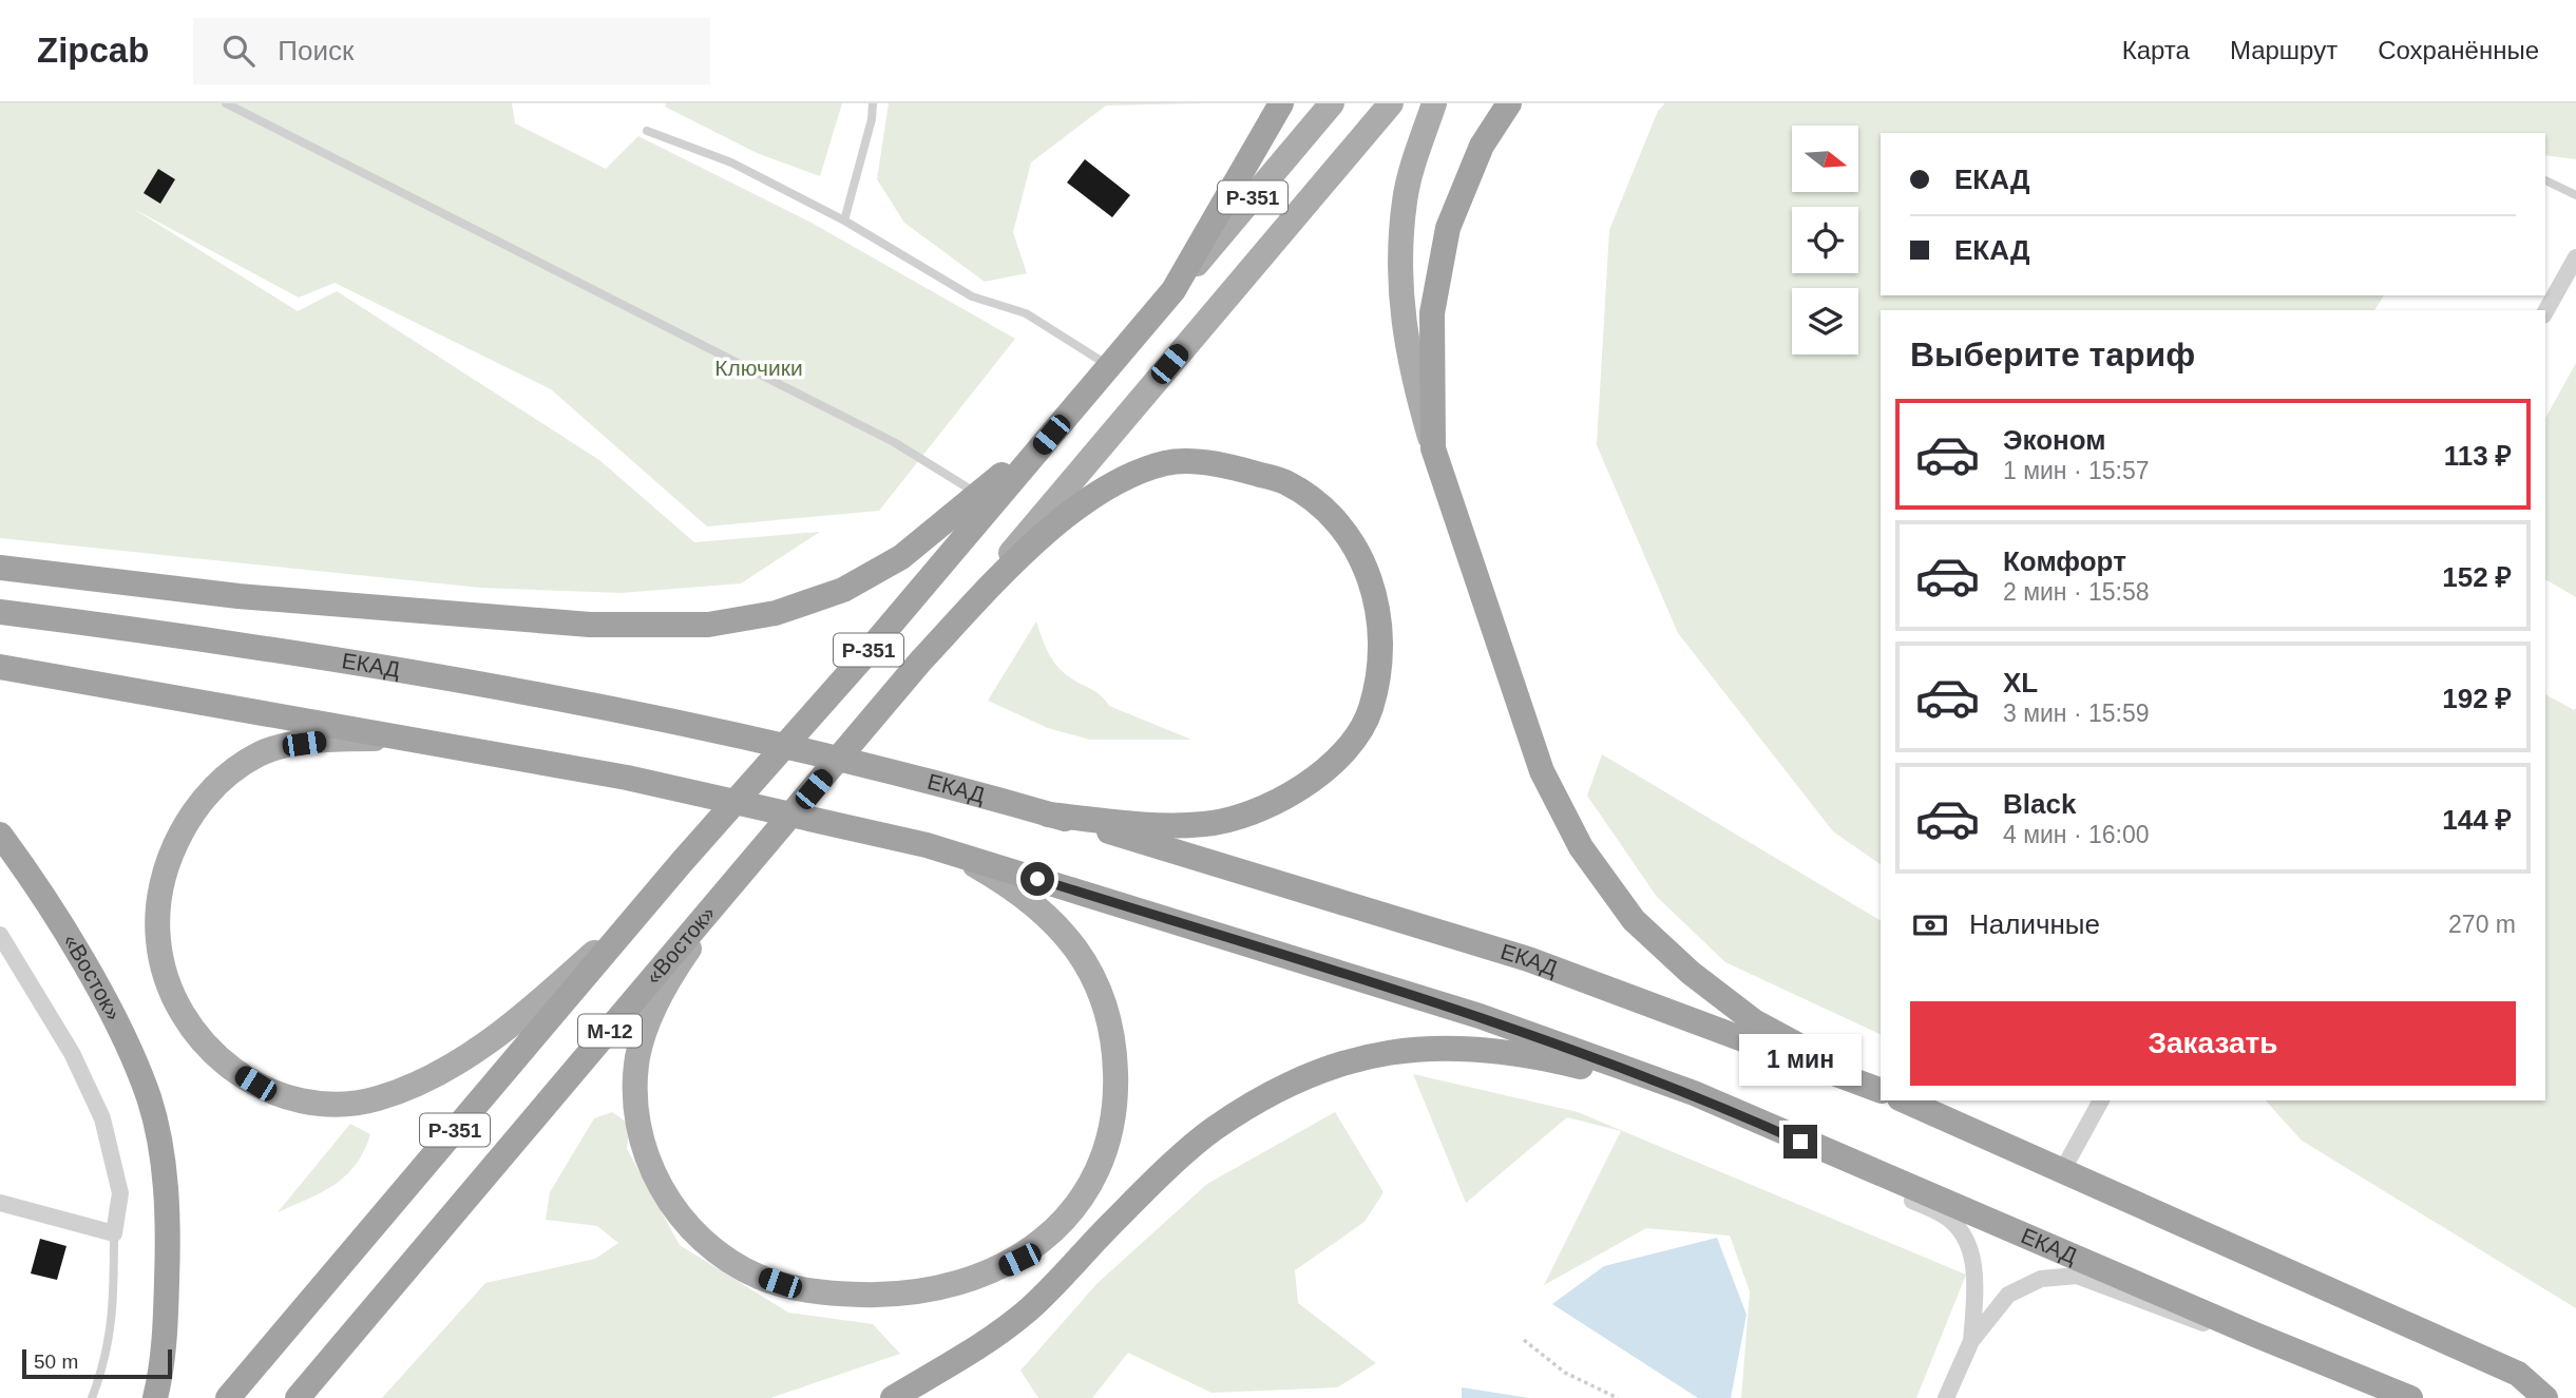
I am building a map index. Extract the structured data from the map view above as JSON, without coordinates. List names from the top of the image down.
{
  "streets": {
    "highway": [
      "Р-351",
      "ЕКАД",
      "«Восток»",
      "М-12"
    ]
  },
  "crossings": [
    ["Р-351", "«Восток»"],
    ["ЕКАД", "«Восток»"]
  ],
  "parks": ["Ключики"],
  "scale_bar": "50 m",
  "north": "right",
  "page": {
    "header": "Zipcab",
    "search": "Поиск",
    "nav": ["Карта", "Маршрут", "Сохранённые"],
    "banner": ["ЕКАД", "ЕКАД"],
    "heading": "Выберите тариф",
    "list": [
      {
        "name": "Эконом",
        "note": "1 мин · 15:57",
        "value": "113 ₽"
      },
      {
        "name": "Комфорт",
        "note": "2 мин · 15:58",
        "value": "152 ₽"
      },
      {
        "name": "XL",
        "note": "3 мин · 15:59",
        "value": "192 ₽"
      },
      {
        "name": "Black",
        "note": "4 мин · 16:00",
        "value": "144 ₽"
      }
    ],
    "pay": ["Наличные", "270 m"],
    "buttons": "Заказать",
    "bubble": "1 мин",
    "scale": "50 m"
  }
}
